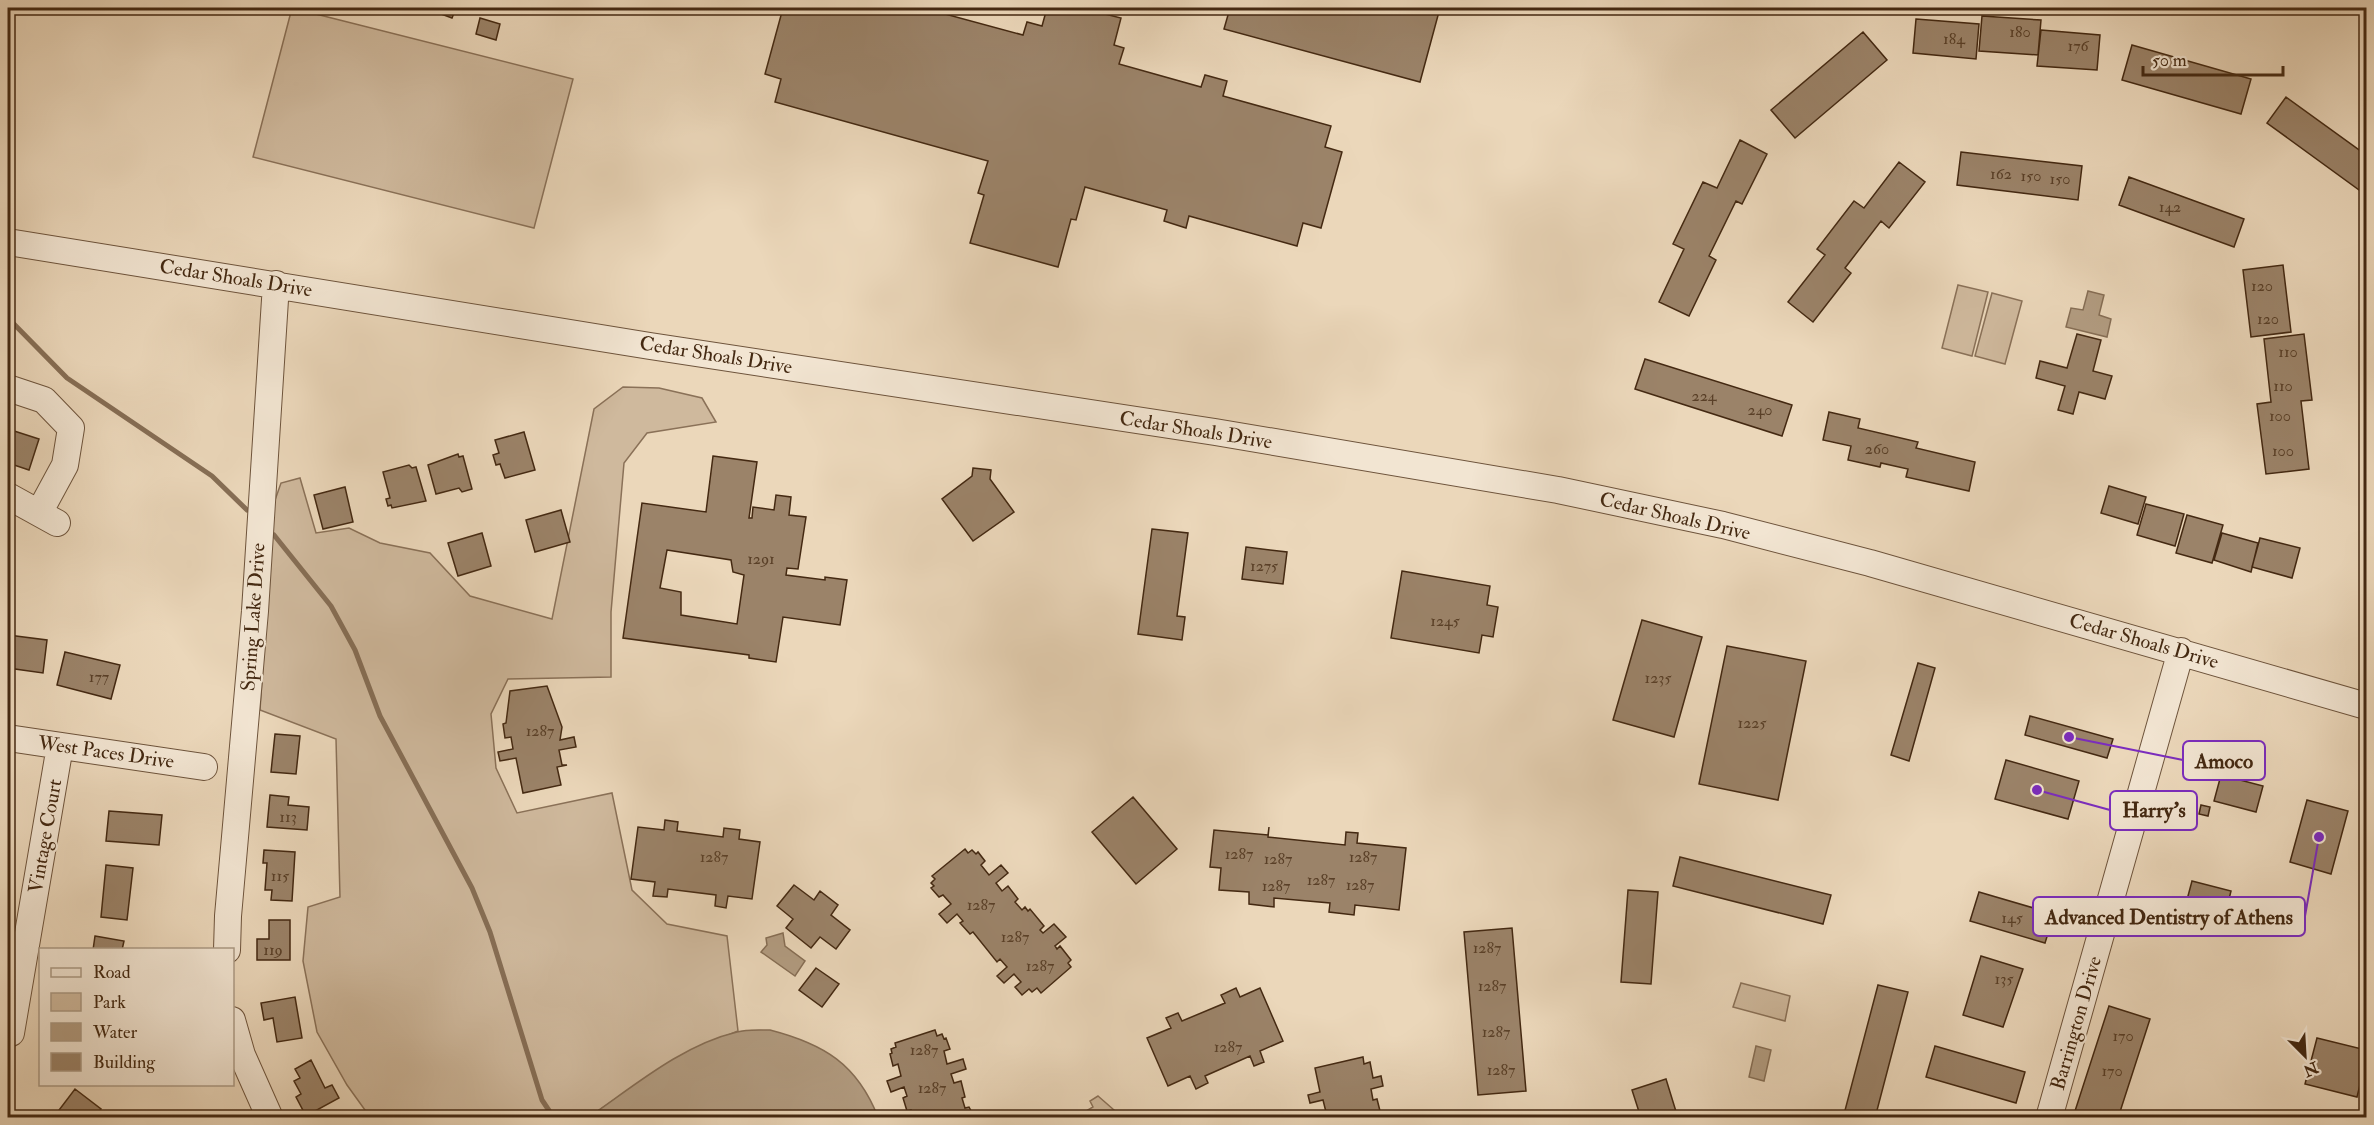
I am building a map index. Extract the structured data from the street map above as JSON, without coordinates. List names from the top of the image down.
{
  "streets": {
    "street": [
      "Cedar Shoals Drive",
      "Spring Lake Drive",
      "West Paces Drive",
      "Vintage Court",
      "Barrington Drive"
    ]
  },
  "crossings": [
    ["Cedar Shoals Drive", "Spring Lake Drive"],
    ["Cedar Shoals Drive", "Barrington Drive"],
    ["West Paces Drive", "Vintage Court"]
  ],
  "places": ["Amoco", "Harry's", "Advanced Dentistry of Athens"],
  "house_numbers": [
    "180",
    "184",
    "176",
    "162",
    "150",
    "150",
    "142",
    "120",
    "120",
    "110",
    "110",
    "224",
    "240",
    "100",
    "260",
    "100",
    "1291",
    "1275",
    "1245",
    "177",
    "1235",
    "1225",
    "1287",
    "113",
    "1287",
    "1287",
    "1287",
    "1287",
    "115",
    "1287",
    "1287",
    "1287",
    "1287",
    "145",
    "1287",
    "1287",
    "119",
    "1287",
    "135",
    "1287",
    "1287",
    "170",
    "1287",
    "1287",
    "1287",
    "170",
    "1287"
  ],
  "legend": [
    "Road",
    "Park",
    "Water",
    "Building"
  ],
  "scale_bar": "50 m",
  "north": "bottom right"
}
